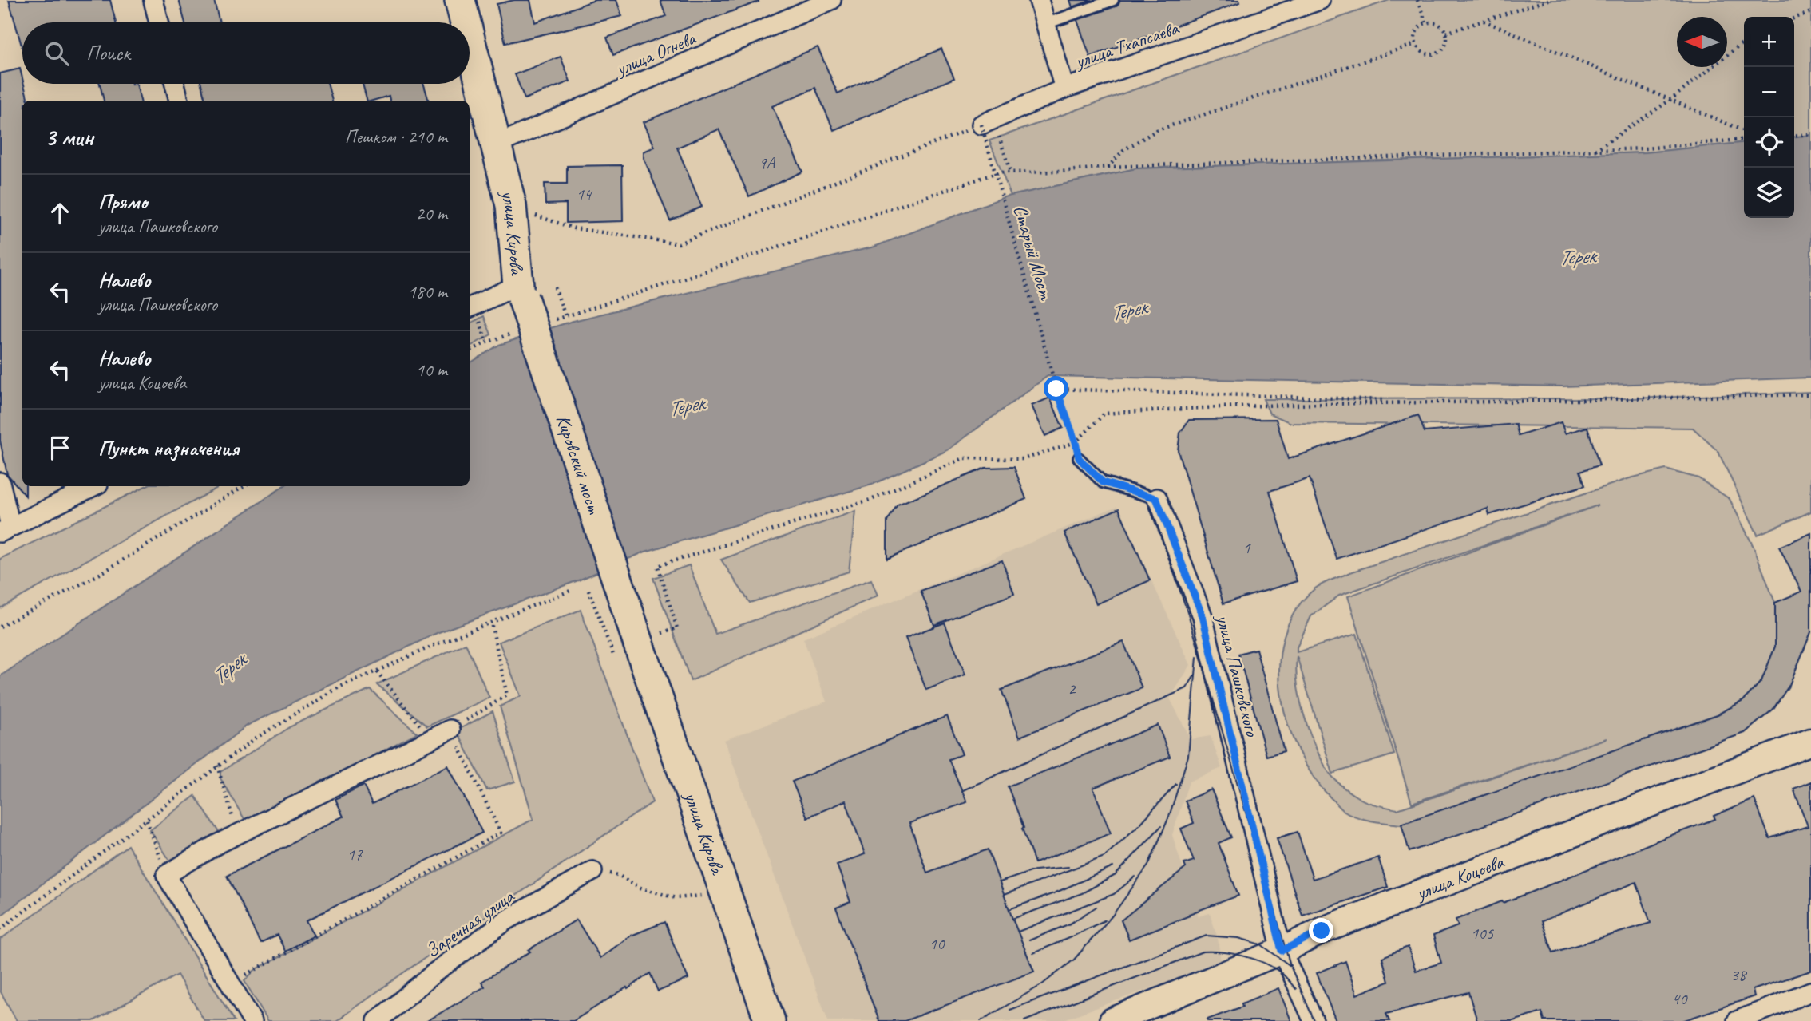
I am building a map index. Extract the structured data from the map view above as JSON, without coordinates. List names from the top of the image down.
{
  "streets": {
    "main road": ["улица Кирова", "Кировский мост"],
    "street": [
      "улица Тхапсаева",
      "улица Огнева",
      "улица Пашковского",
      "улица Коцоева",
      "Заречная улица"
    ],
    "path": ["Старый Мост"]
  },
  "crossings": [
    ["улица Тхапсаева", "Старый Мост"],
    ["улица Огнева", "улица Кирова"],
    ["улица Кирова", "Кировский мост"],
    ["улица Пашковского", "улица Коцоева"]
  ],
  "water": ["Терек"],
  "house_numbers": [
    "9А",
    "14",
    "1",
    "2",
    "17",
    "105",
    "10",
    "38",
    "40"
  ],
  "north": "left",
  "page": {
    "map_buttons": ["+", "−"],
    "search": "Поиск",
    "heading": ["3 мин", "Пешком · 210 m"],
    "list": [
      ["Прямо", "улица Пашковского", "20 m"],
      ["Налево", "улица Пашковского", "180 m"],
      ["Налево", "улица Коцоева", "10 m"],
      "Пункт назначения"
    ]
  }
}
